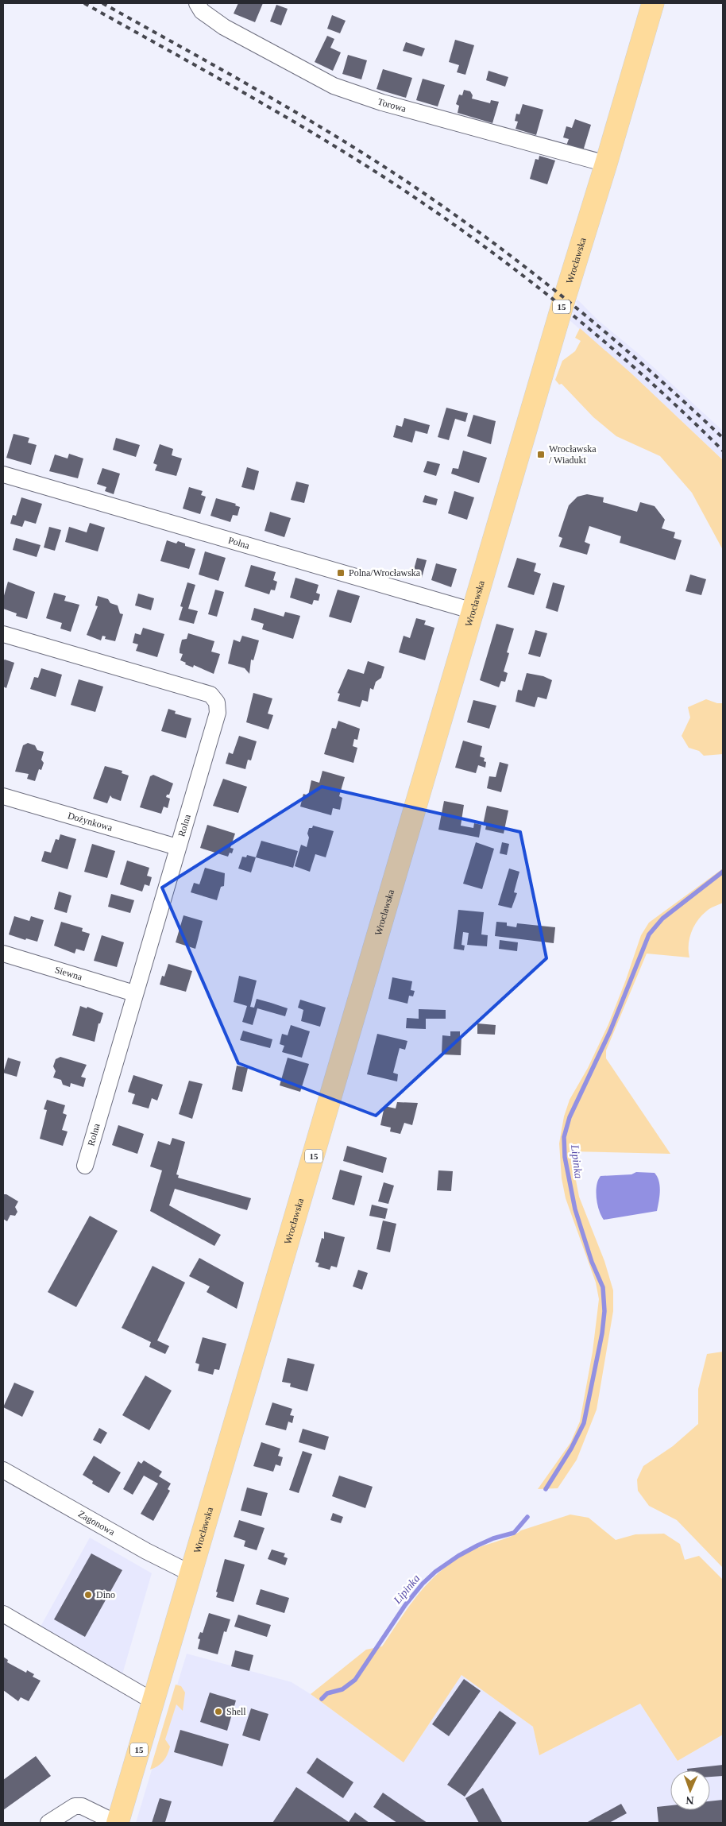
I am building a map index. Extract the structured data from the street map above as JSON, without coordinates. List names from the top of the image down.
{
  "streets": {
    "main road": ["Wrocławska", "15"],
    "street": [
      "Torowa",
      "Polna",
      "Dożynkowa",
      "Rolna",
      "Siewna",
      "Zagonowa"
    ]
  },
  "crossings": [
    ["Torowa", "Wrocławska"],
    ["Wrocławska", "Polna"],
    ["Wrocławska", "Zagonowa"],
    ["Dożynkowa", "Rolna"],
    ["Rolna", "Siewna"]
  ],
  "water": ["Lipinka"],
  "places": {
    "transit": ["Wrocławska / Wiadukt", "Polna/Wrocławska"],
    "other": ["Dino", "Shell"]
  },
  "north": "bottom"
}
